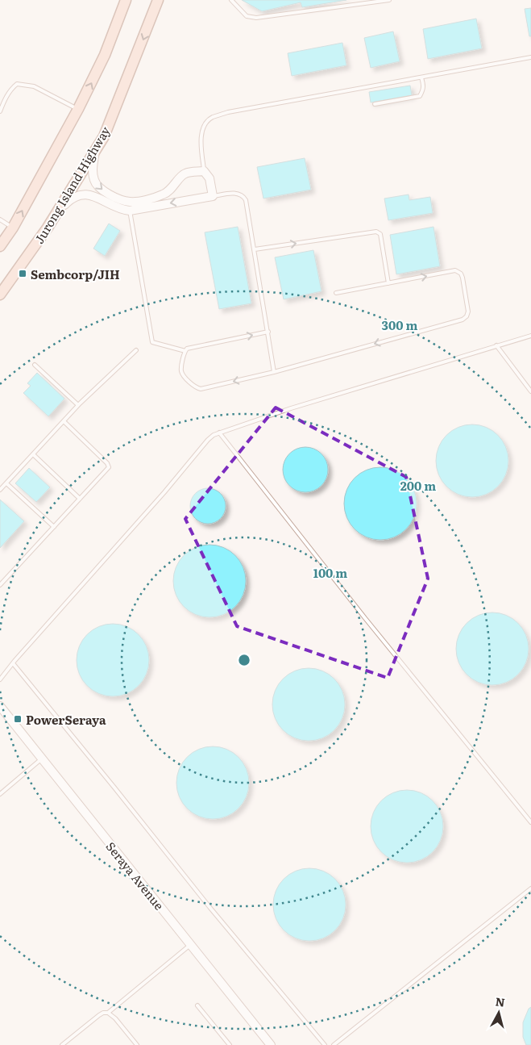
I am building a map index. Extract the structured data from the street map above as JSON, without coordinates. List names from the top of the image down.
{
  "streets": {
    "main road": ["Jurong Island Highway"],
    "street": ["Seraya Avenue"]
  },
  "places": {
    "transit": ["Sembcorp/JIH", "PowerSeraya"]
  },
  "north": "top",
  "rings": ["300 m", "200 m", "100 m"]
}
